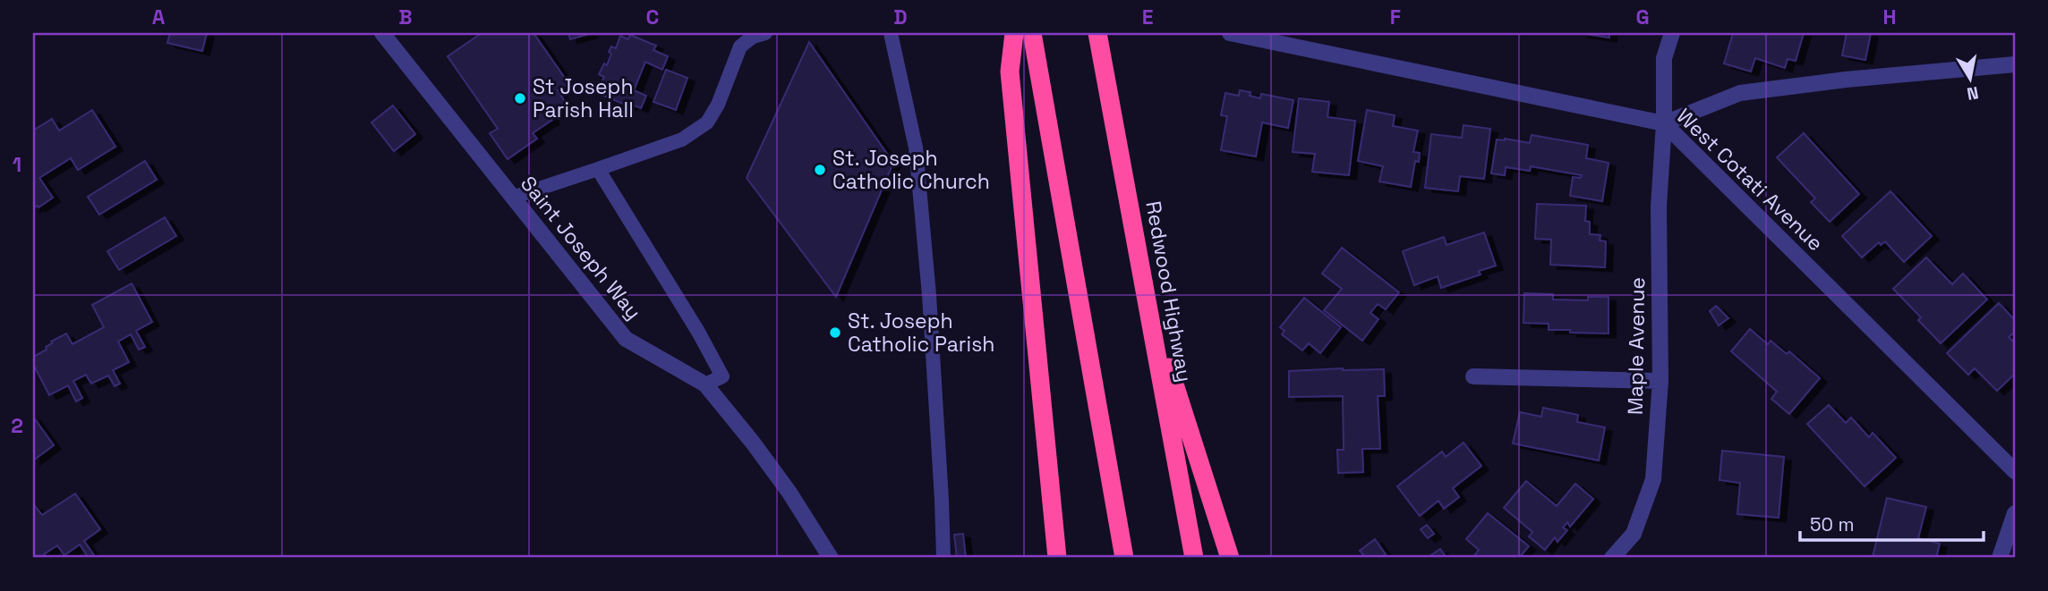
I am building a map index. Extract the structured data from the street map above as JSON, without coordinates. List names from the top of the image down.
{
  "streets": {
    "highway": ["Redwood Highway"],
    "street": ["West Cotati Avenue", "Saint Joseph Way", "Maple Avenue"]
  },
  "crossings": [
    ["West Cotati Avenue", "Maple Avenue"]
  ],
  "places": ["St Joseph Parish Hall", "St. Joseph Catholic Church", "St. Joseph Catholic Parish"],
  "scale_bar": "50 m",
  "north": "bottom",
  "grid": {
    "columns": [
      "A",
      "B",
      "C",
      "D",
      "E",
      "F",
      "G",
      "H"
    ],
    "rows": ["1", "2"]
  }
}
